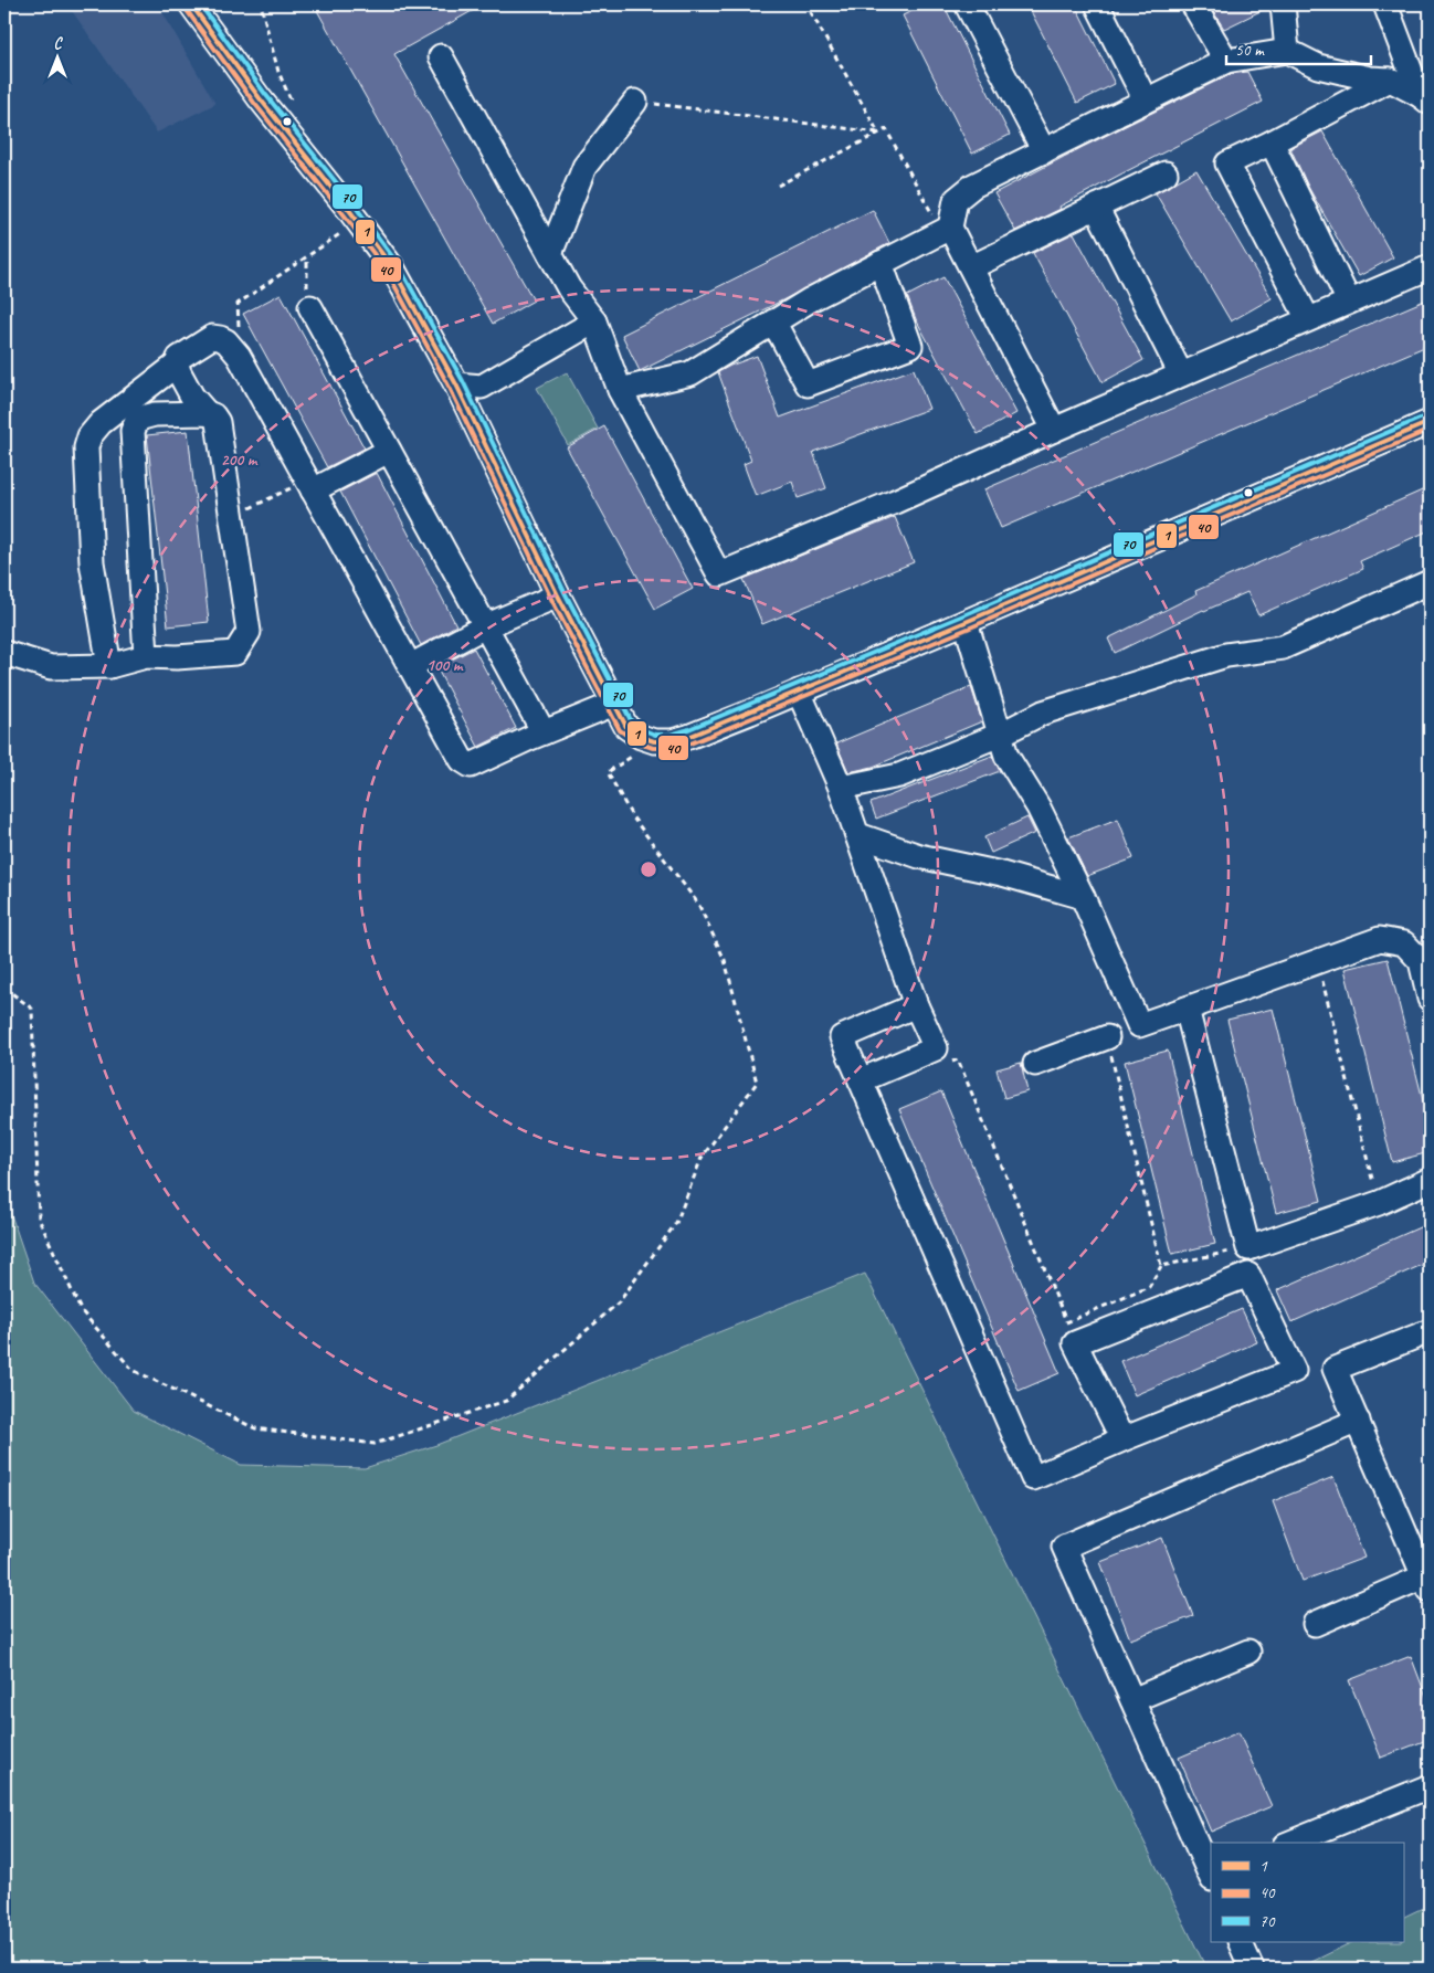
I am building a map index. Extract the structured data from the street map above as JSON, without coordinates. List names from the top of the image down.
{
  "lines": ["transit line 1", "transit line 70", "transit line 40"],
  "legend": ["1", "40", "70"],
  "scale_bar": "50 m",
  "north": "top",
  "rings": ["200 m", "100 m"]
}
